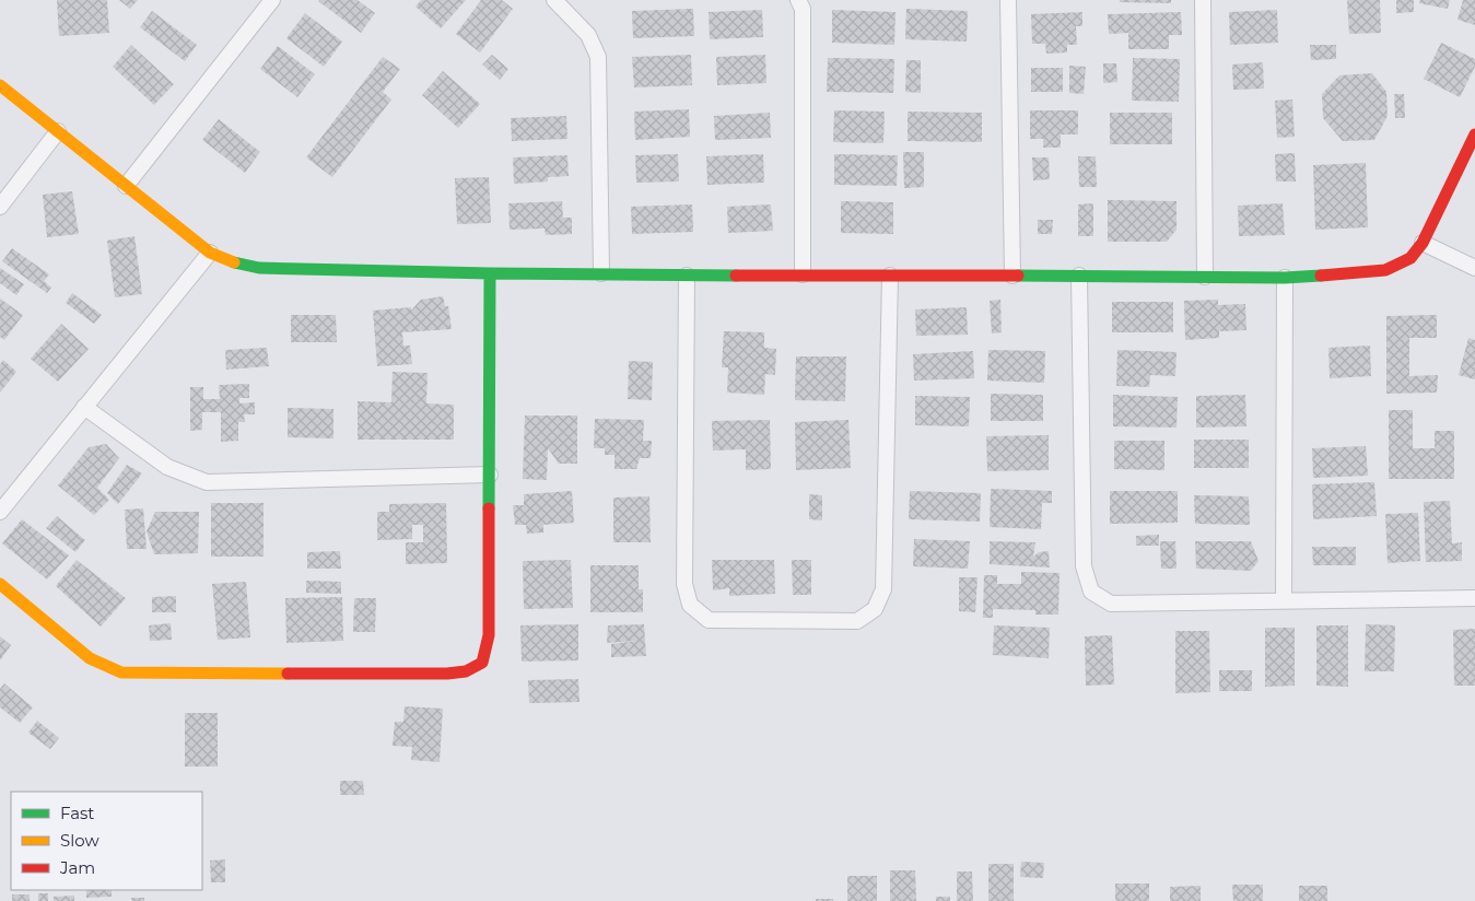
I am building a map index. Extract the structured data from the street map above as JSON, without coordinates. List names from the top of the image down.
{
  "legend": ["Fast", "Slow", "Jam"]
}
